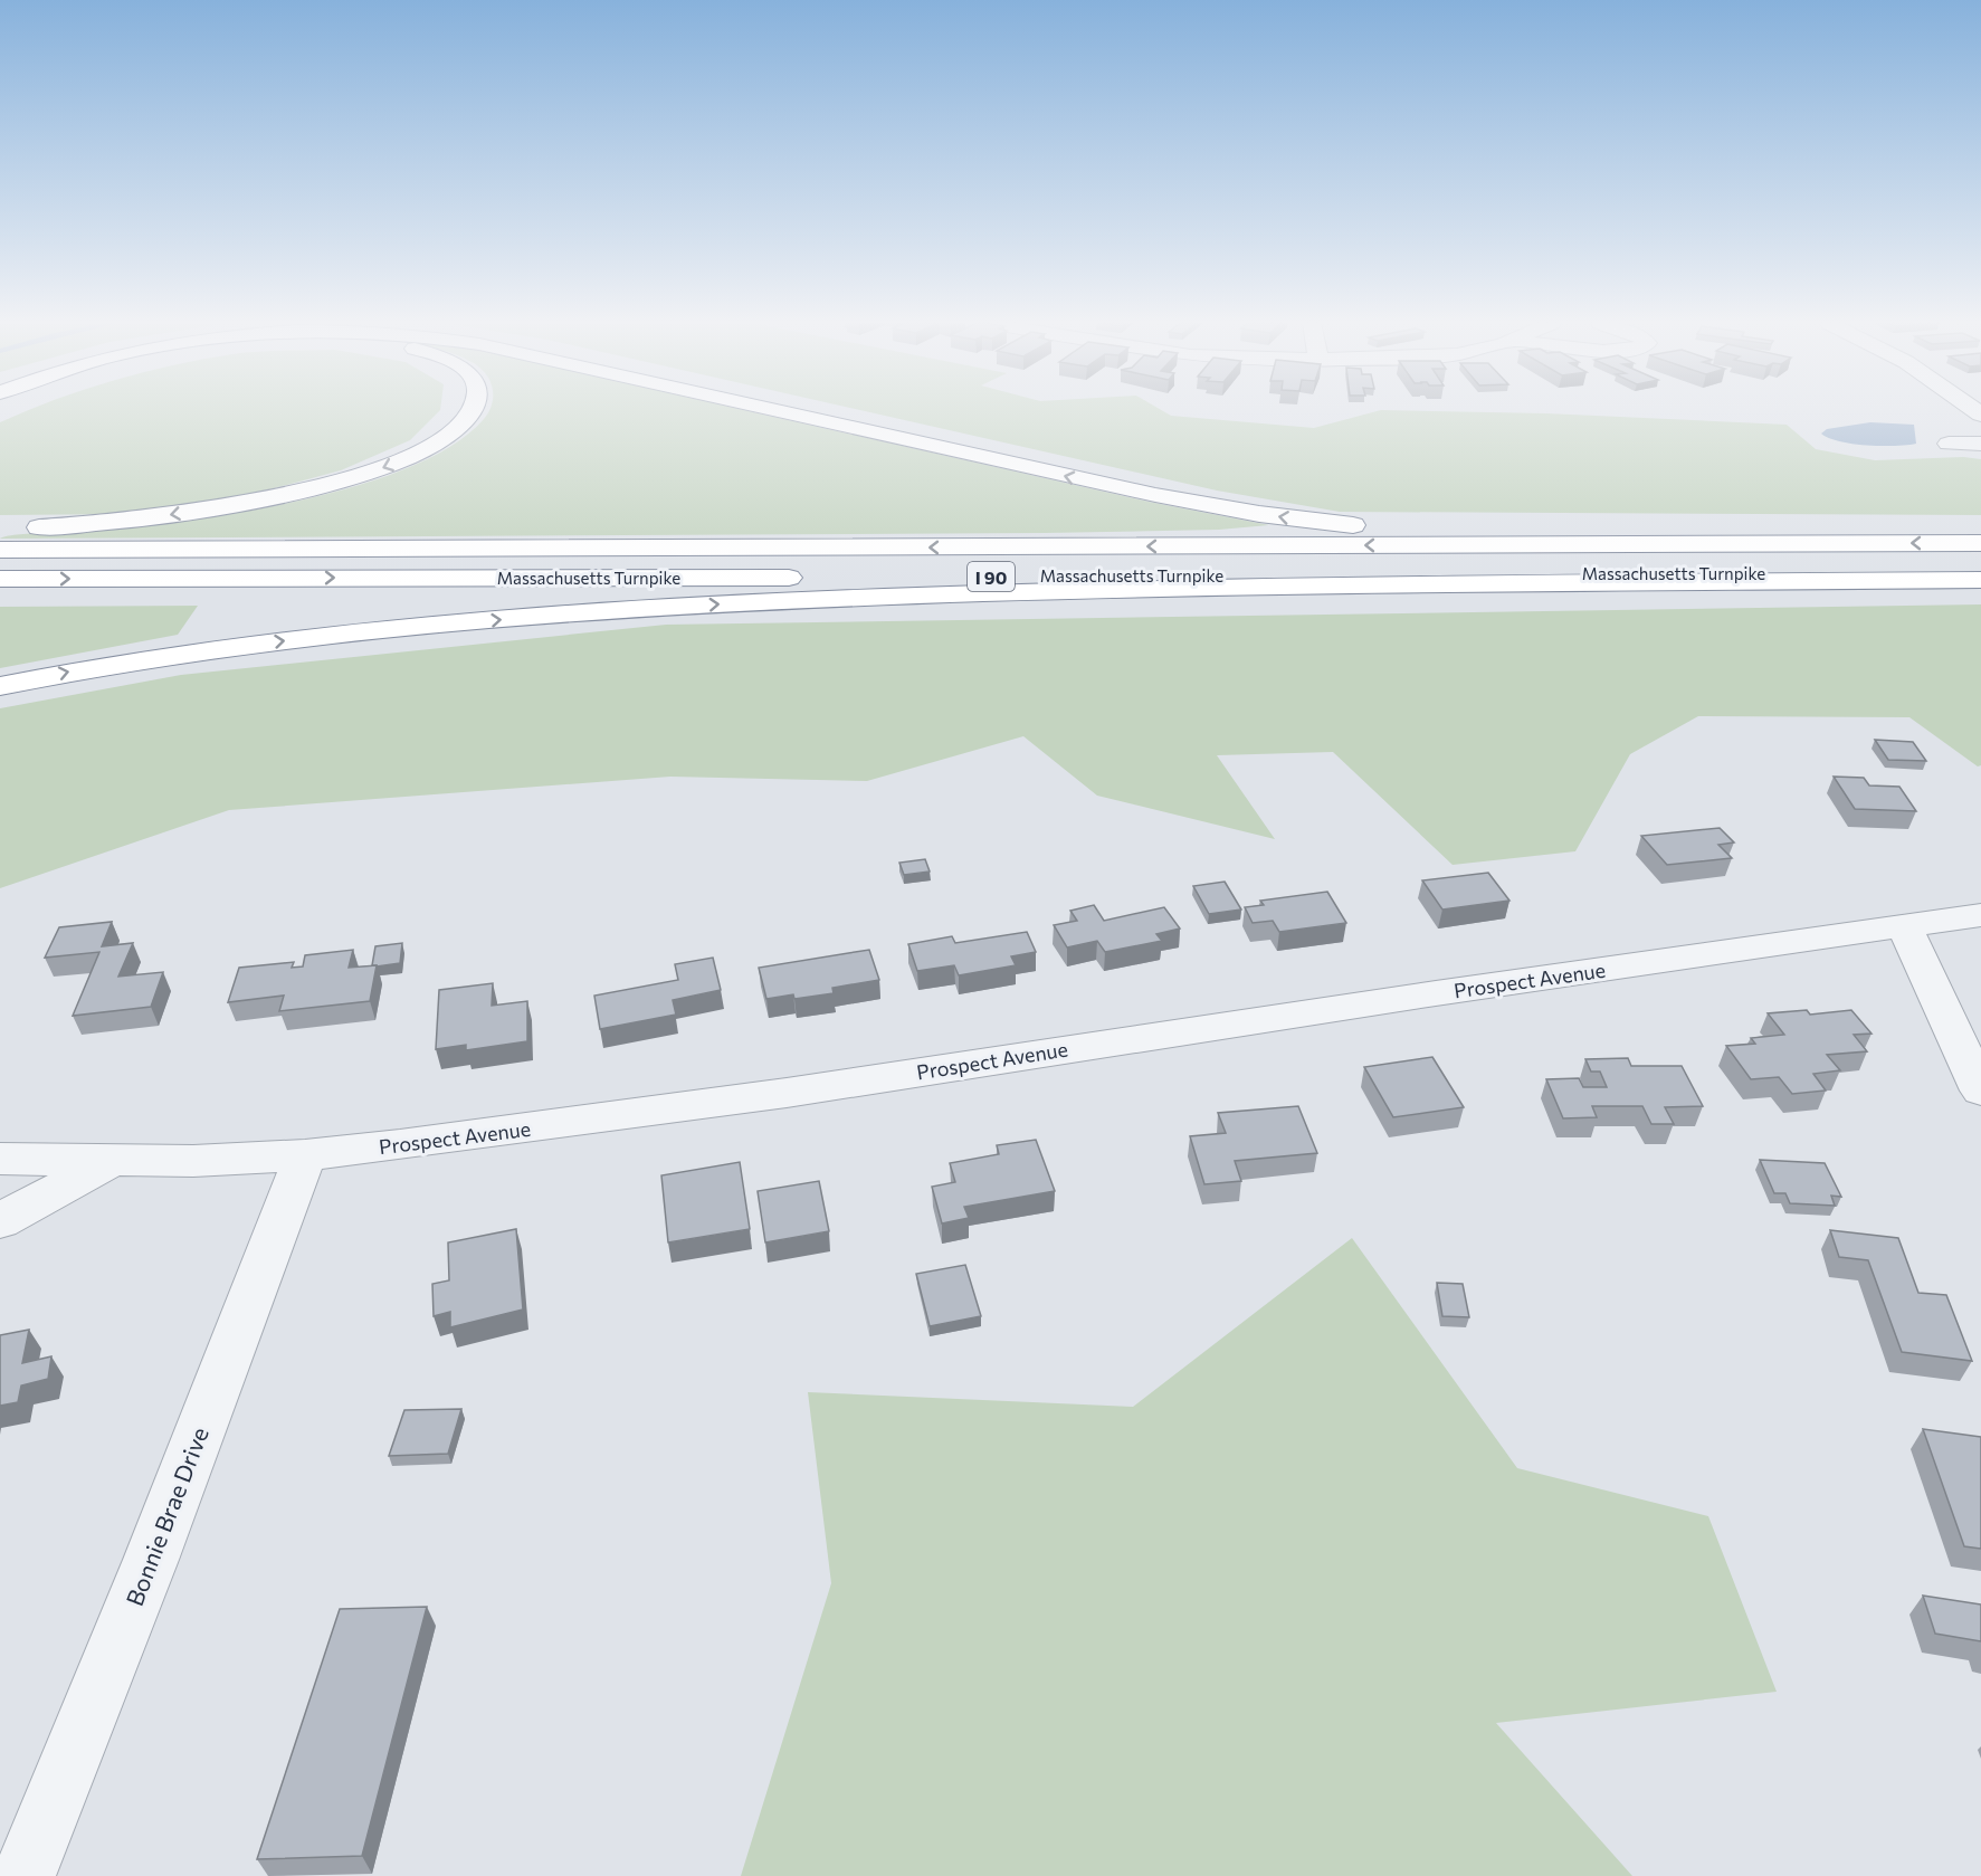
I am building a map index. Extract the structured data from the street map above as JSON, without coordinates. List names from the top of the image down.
{
  "streets": {
    "highway": ["Massachusetts Turnpike", "I 90"],
    "street": ["Prospect Avenue", "Bonnie Brae Drive"]
  },
  "crossings": [
    ["Prospect Avenue", "Bonnie Brae Drive"]
  ]
}
